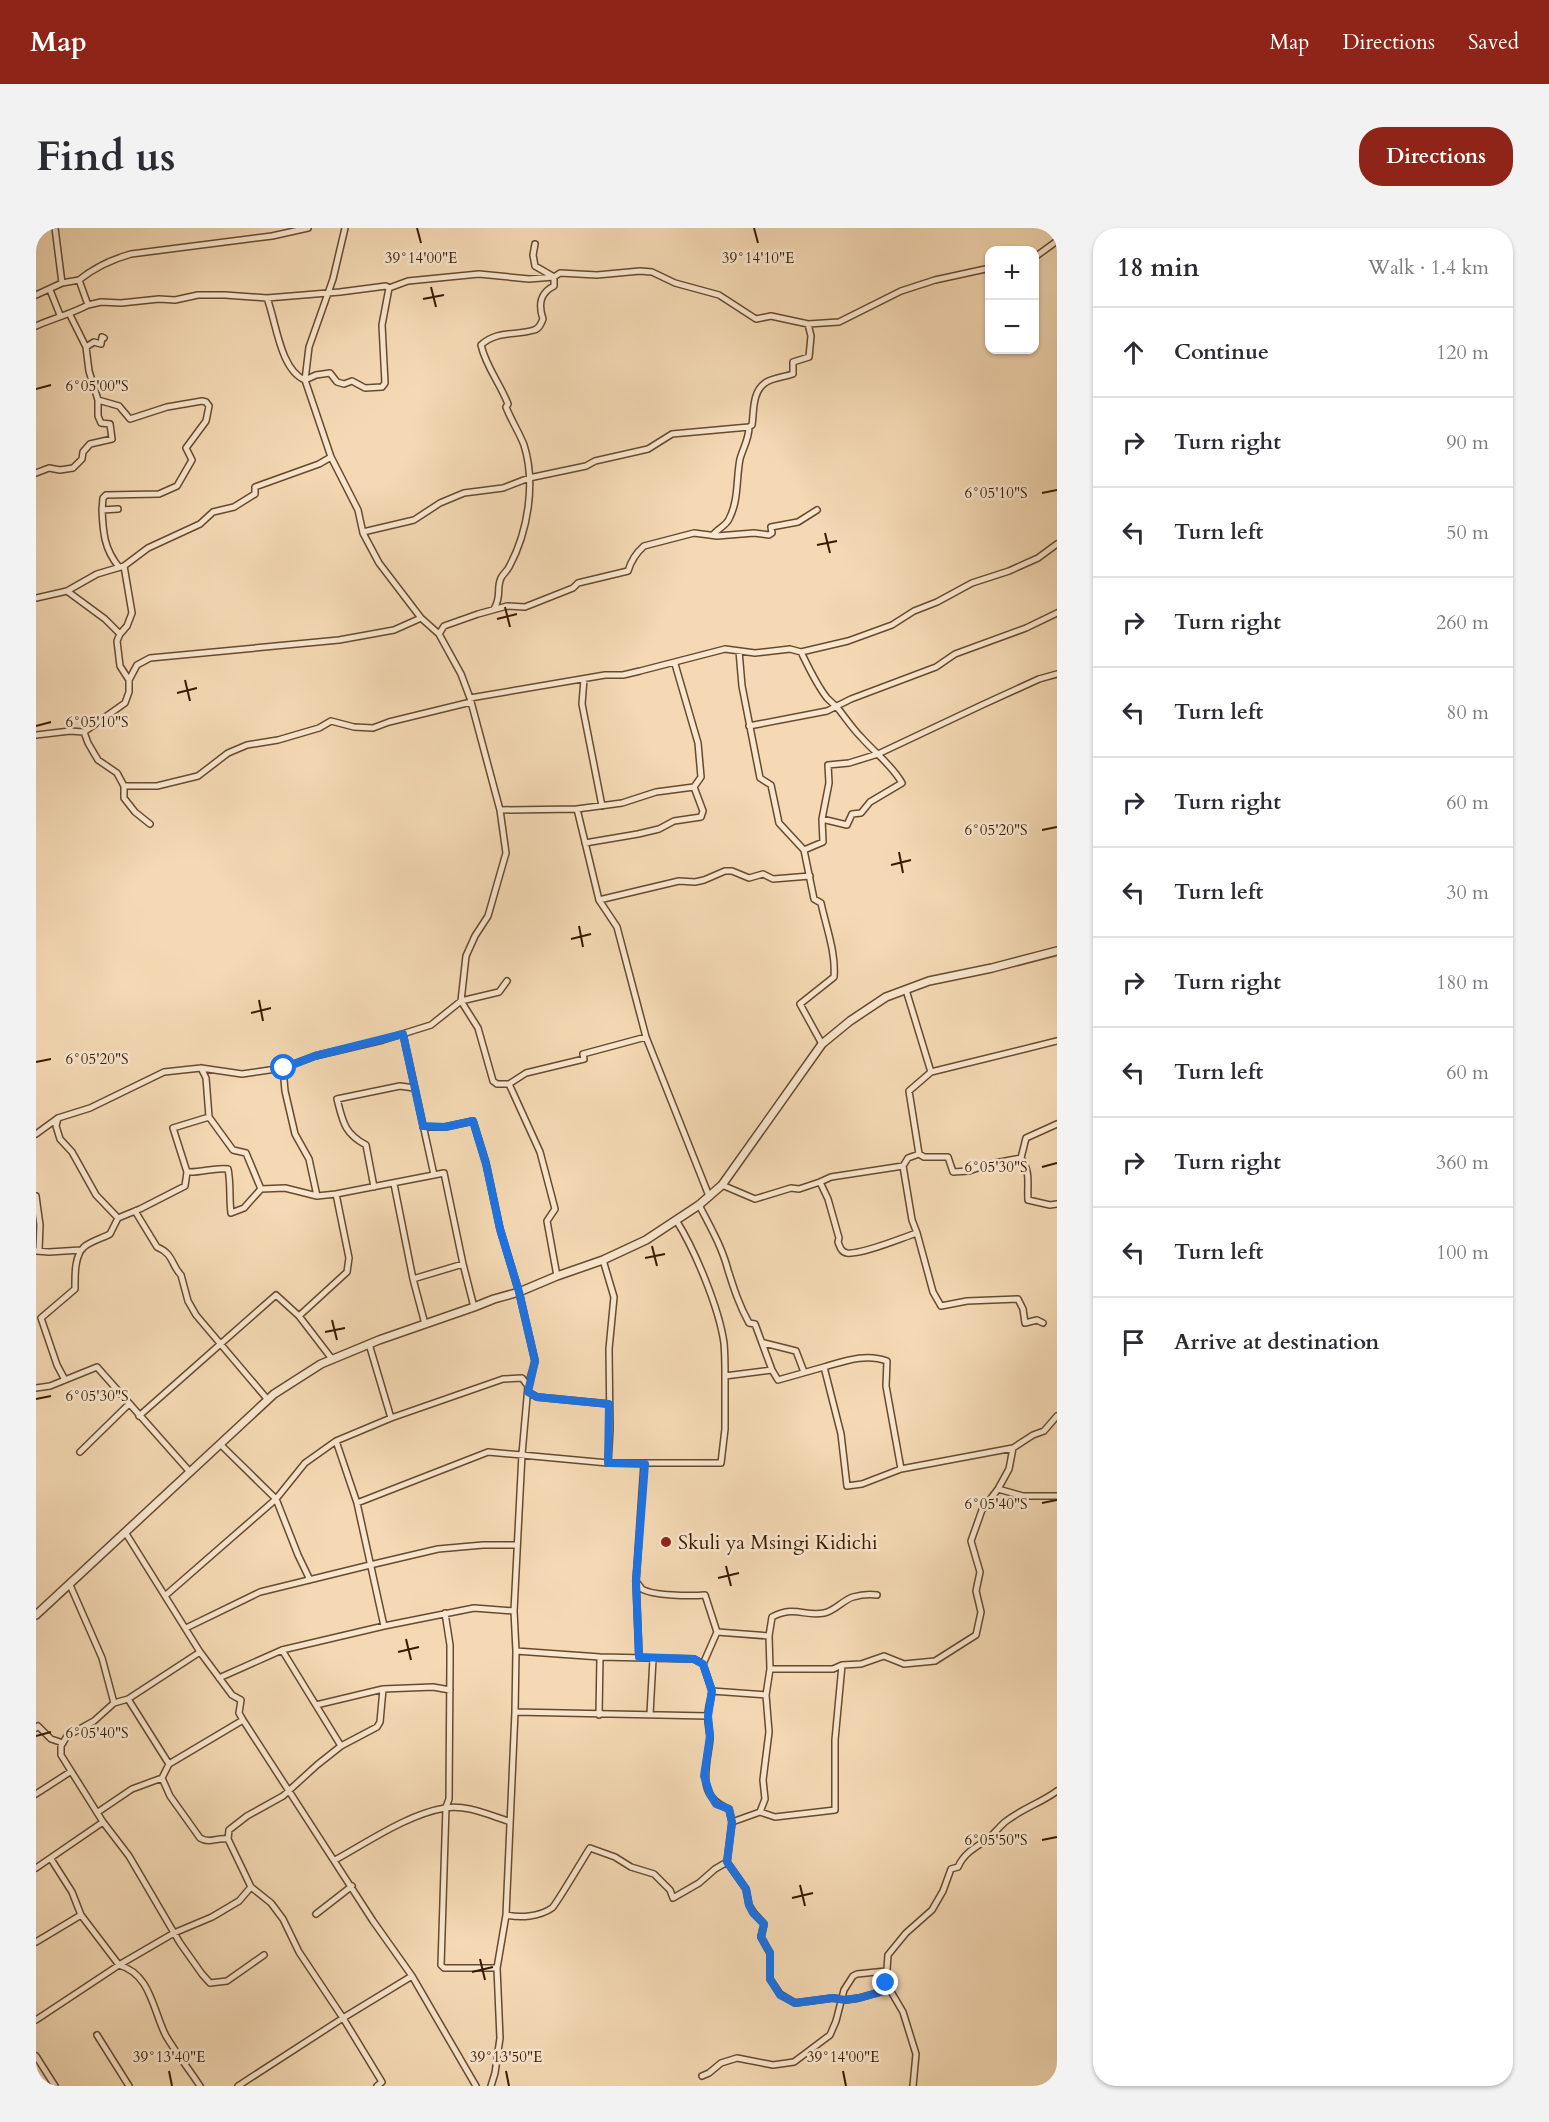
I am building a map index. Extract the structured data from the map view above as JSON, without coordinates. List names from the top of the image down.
{
  "places": ["Skuli ya Msingi Kidichi"],
  "page": {
    "header": "Map",
    "nav": ["Map", "Directions", "Saved"],
    "buttons": "Directions",
    "title": "Find us",
    "heading": ["18 min", "Walk · 1.4 km"],
    "map_buttons": ["+", "−"],
    "list": [
      ["Continue", "120 m"],
      ["Turn right", "90 m"],
      ["Turn left", "50 m"],
      ["Turn right", "260 m"],
      ["Turn left", "80 m"],
      ["Turn right", "60 m"],
      ["Turn left", "30 m"],
      ["Turn right", "180 m"],
      ["Turn left", "60 m"],
      ["Turn right", "360 m"],
      ["Turn left", "100 m"],
      "Arrive at destination"
    ]
  },
  "coordinates": [
    "39°14'00\"E",
    "39°14'10\"E",
    "6°05'00\"S",
    "6°05'10\"S",
    "6°05'20\"S",
    "6°05'30\"S",
    "6°05'40\"S",
    "6°05'50\"S",
    "39°13'40\"E",
    "39°13'50\"E"
  ]
}
